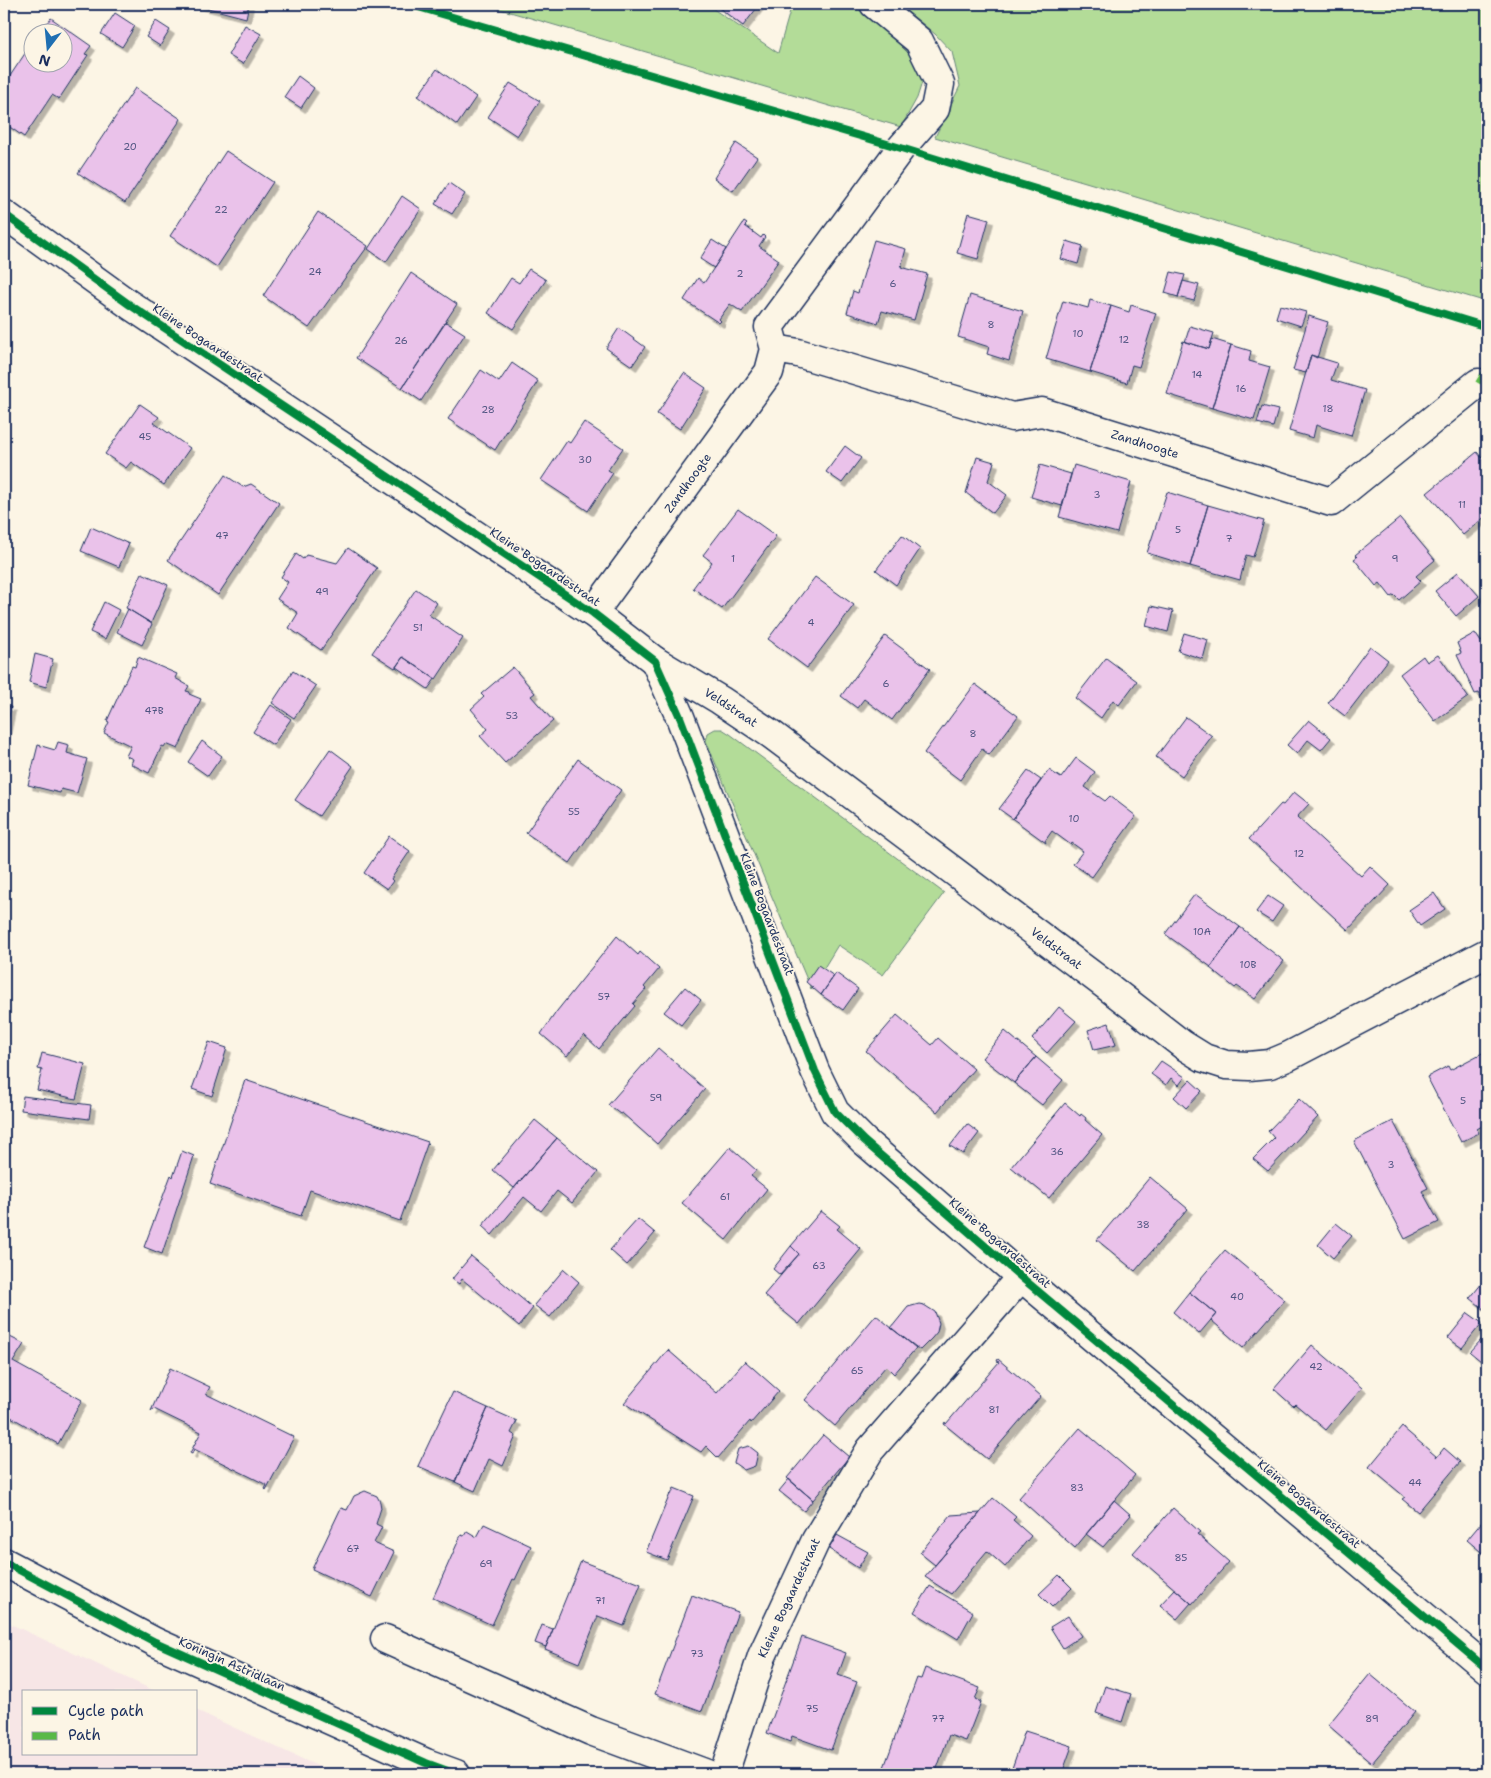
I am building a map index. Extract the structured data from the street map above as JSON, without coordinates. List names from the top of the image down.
{
  "streets": {
    "street": [
      "Kleine Bogaardestraat",
      "Zandhoogte",
      "Veldstraat",
      "Koningin Astridlaan"
    ]
  },
  "crossings": [
    ["Kleine Bogaardestraat", "Zandhoogte"],
    ["Kleine Bogaardestraat", "Veldstraat"]
  ],
  "house_numbers": [
    "20",
    "22",
    "24",
    "2",
    "6",
    "8",
    "10",
    "12",
    "26",
    "14",
    "16",
    "18",
    "28",
    "45",
    "30",
    "3",
    "11",
    "5",
    "47",
    "7",
    "1",
    "9",
    "49",
    "4",
    "51",
    "6",
    "47B",
    "53",
    "8",
    "55",
    "10",
    "12",
    "10A",
    "10B",
    "57",
    "59",
    "5",
    "36",
    "3",
    "61",
    "38",
    "63",
    "40",
    "42",
    "65",
    "81",
    "44",
    "83",
    "67",
    "85",
    "69",
    "71",
    "73",
    "75",
    "77",
    "89"
  ],
  "legend": ["Cycle path", "Path"],
  "north": "bottom"
}
